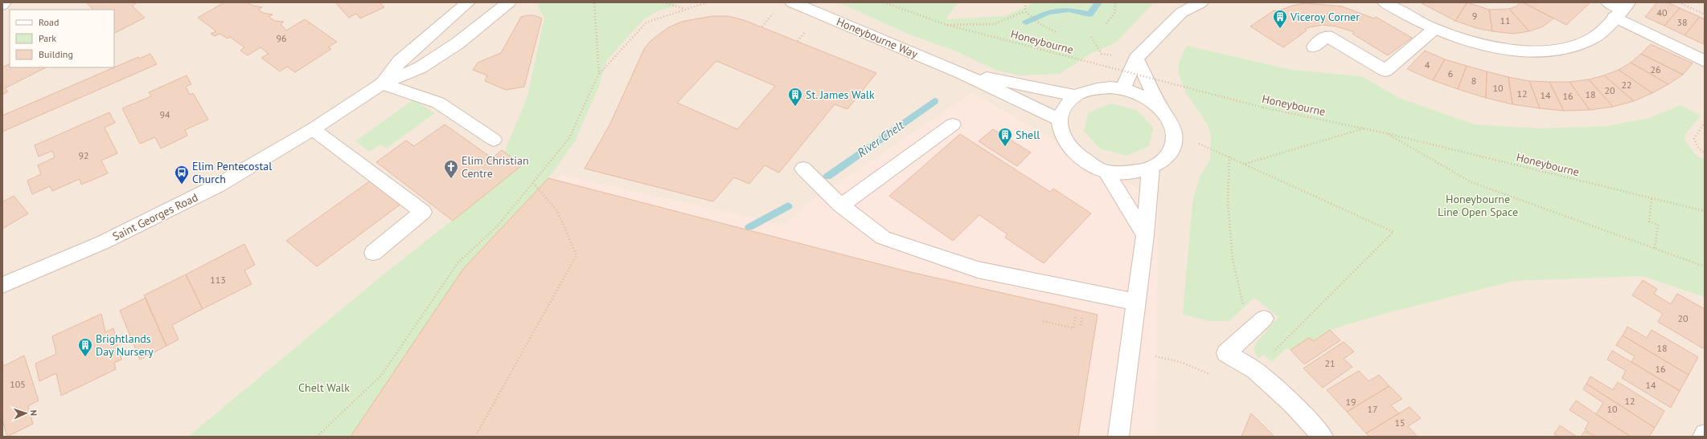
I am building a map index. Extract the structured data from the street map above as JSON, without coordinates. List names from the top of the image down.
{
  "streets": {
    "street": ["Honeybourne Way", "Saint Georges Road"],
    "path": ["Honeybourne"]
  },
  "water": ["River Chelt"],
  "parks": ["Honeybourne Line Open Space", "Chelt Walk"],
  "places": {
    "building": [
      "Viceroy Corner",
      "St. James Walk",
      "Shell",
      "Brightlands Day Nursery"
    ],
    "church": ["Elim Christian Centre"],
    "bus stop": ["Elim Pentecostal Church"]
  },
  "house_numbers": [
    "40",
    "9",
    "11",
    "38",
    "96",
    "4",
    "26",
    "6",
    "8",
    "22",
    "10",
    "20",
    "12",
    "18",
    "14",
    "16",
    "94",
    "92",
    "113",
    "20",
    "18",
    "21",
    "16",
    "105",
    "14",
    "12",
    "19",
    "17",
    "10",
    "15"
  ],
  "legend": ["Road", "Park", "Building"],
  "north": "right"
}
